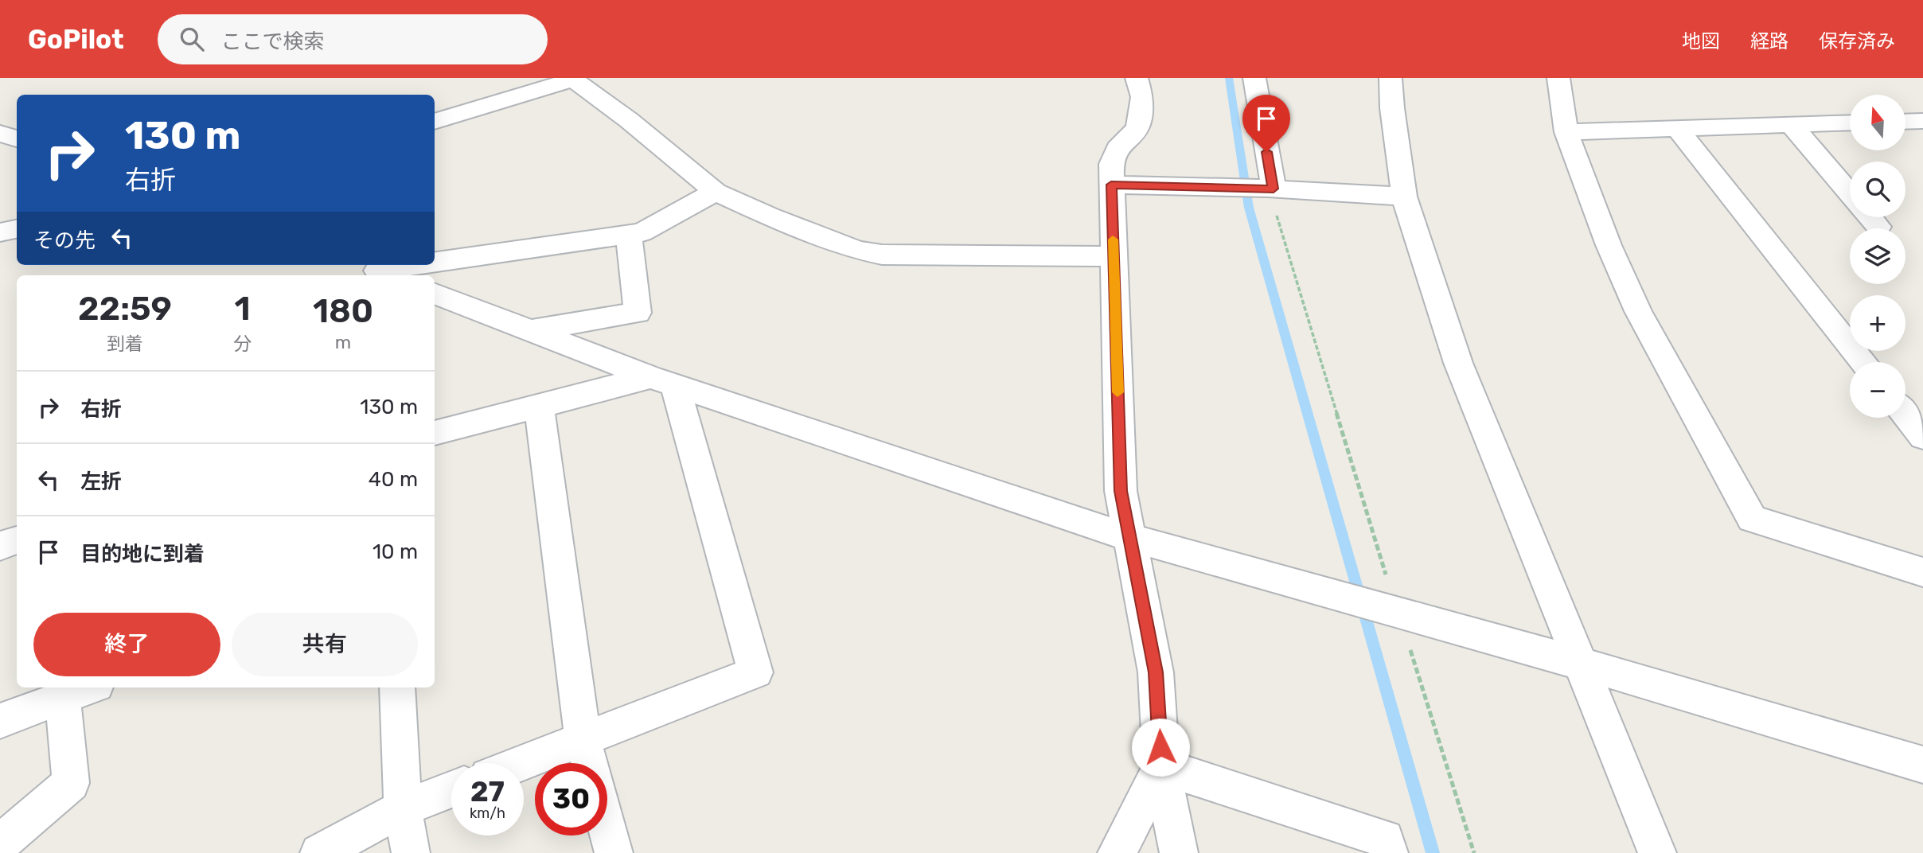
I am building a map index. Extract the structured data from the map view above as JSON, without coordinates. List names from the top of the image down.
{
  "north": "top",
  "page": {
    "header": "GoPilot",
    "search": "ここで検索",
    "nav": ["地図", "経路", "保存済み"],
    "map_buttons": ["+", "−"],
    "turn": ["130 m", "右折"],
    "then": "その先",
    "eta": [
      "22:59",
      "到着",
      "1",
      "分",
      "180",
      "m"
    ],
    "list": [
      {
        "name": "右折",
        "value": "130 m"
      },
      {
        "name": "左折",
        "value": "40 m"
      },
      {
        "name": "目的地に到着",
        "value": "10 m"
      }
    ],
    "buttons": ["終了", "共有"],
    "speed": "27 km/h",
    "limit": "30"
  }
}
